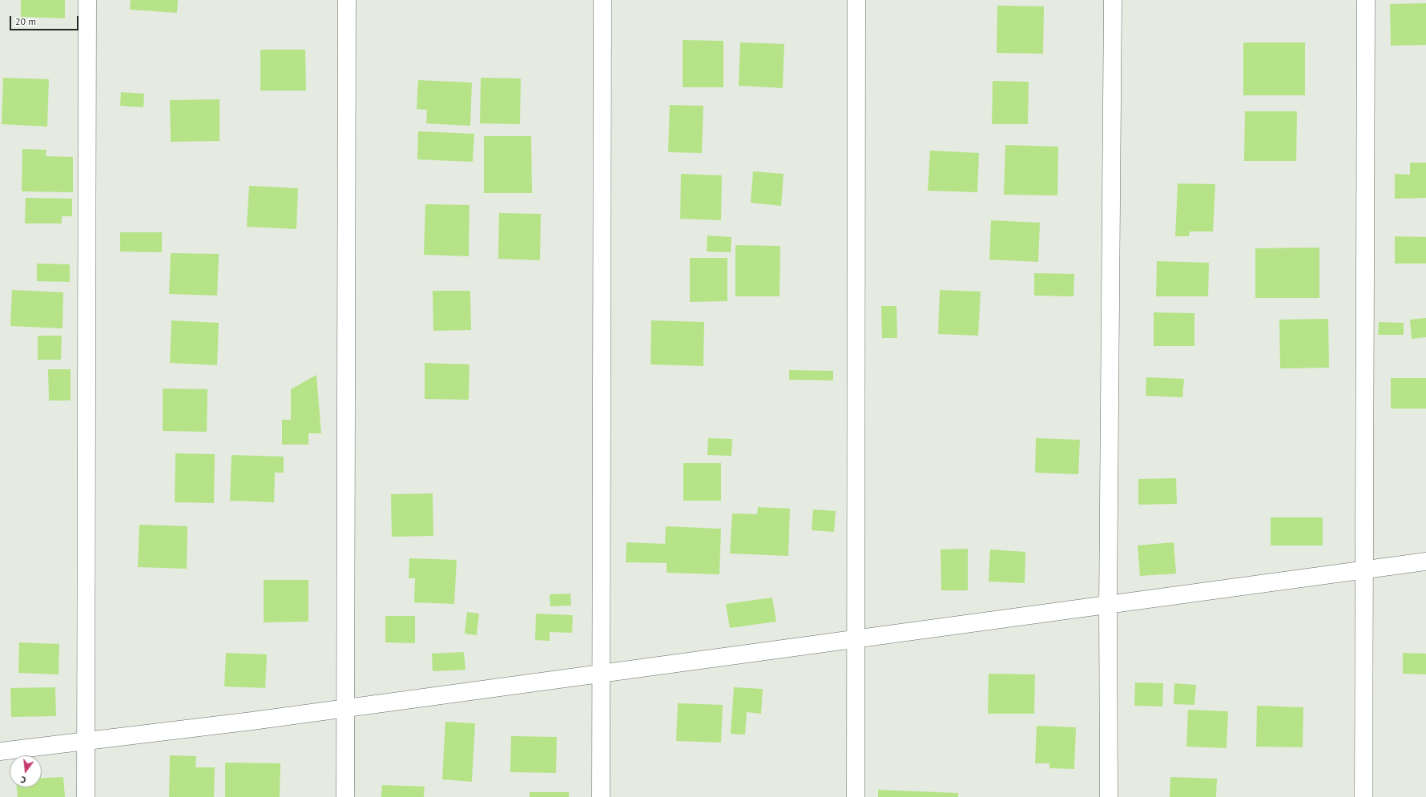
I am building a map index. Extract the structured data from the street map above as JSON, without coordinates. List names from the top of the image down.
{
  "scale_bar": "20 m",
  "north": "bottom"
}
